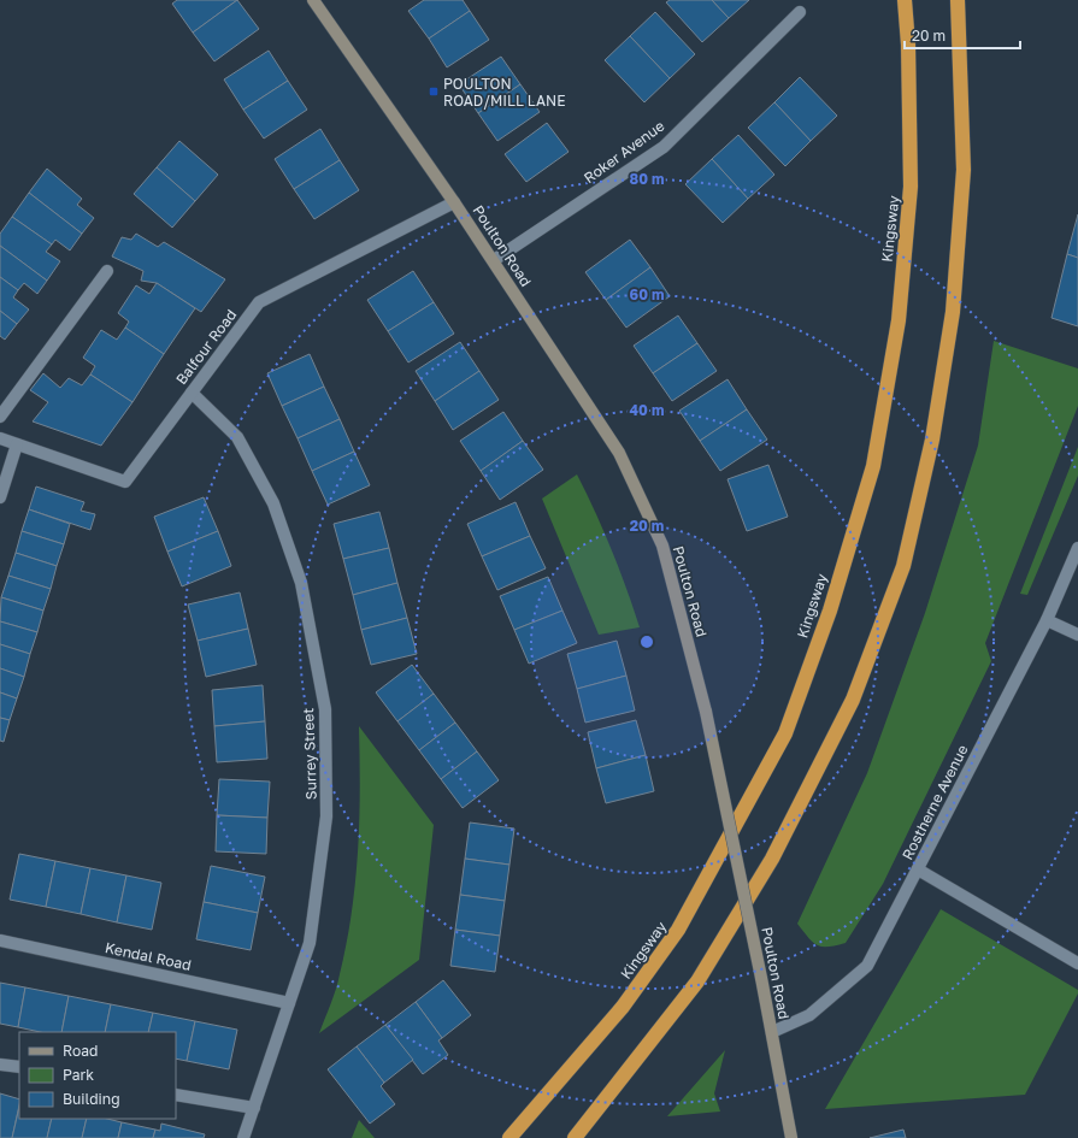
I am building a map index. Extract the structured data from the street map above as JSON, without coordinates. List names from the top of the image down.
{
  "streets": {
    "highway": ["Kingsway"],
    "main road": ["Poulton Road"],
    "street": [
      "Roker Avenue",
      "Balfour Road",
      "Surrey Street",
      "Rostherne Avenue",
      "Kendal Road"
    ]
  },
  "crossings": [
    ["Roker Avenue", "Poulton Road"],
    ["Poulton Road", "Balfour Road"],
    ["Poulton Road", "Rostherne Avenue"],
    ["Balfour Road", "Surrey Street"],
    ["Surrey Street", "Kendal Road"]
  ],
  "places": {
    "transit": ["POULTON ROAD/MILL LANE"]
  },
  "legend": ["Road", "Park", "Building"],
  "scale_bar": "20 m",
  "rings": [
    "80 m",
    "60 m",
    "40 m",
    "20 m"
  ]
}
